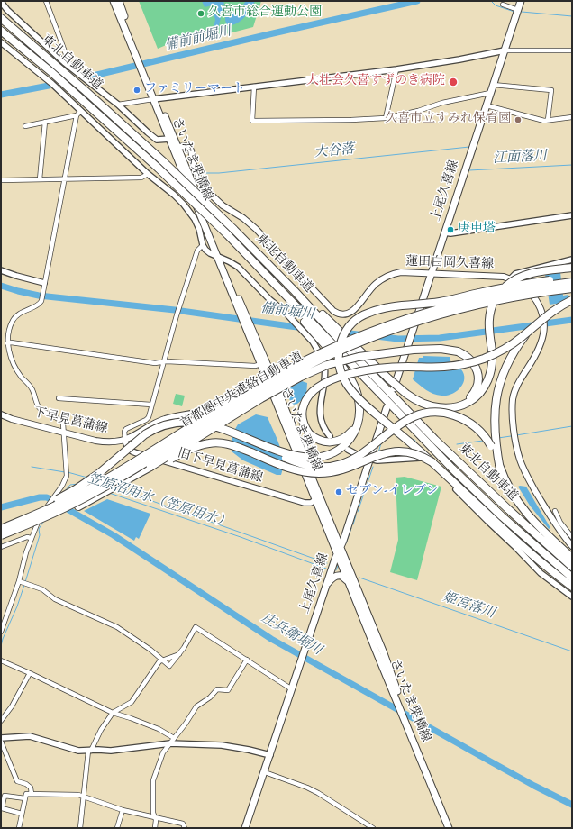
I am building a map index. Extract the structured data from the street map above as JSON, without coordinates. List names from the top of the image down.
{
  "streets": {
    "highway": ["東北自動車道", "首都圏中央連絡自動車道"],
    "main road": [
      "さいたま栗橋線",
      "上尾久喜線",
      "蓮田白岡久喜線",
      "下早見菖蒲線"
    ],
    "street": ["旧下早見菖蒲線"]
  },
  "crossings": [
    ["さいたま栗橋線", "上尾久喜線"],
    ["さいたま栗橋線", "蓮田白岡久喜線"],
    ["さいたま栗橋線", "下早見菖蒲線"],
    ["さいたま栗橋線", "旧下早見菖蒲線"],
    ["上尾久喜線", "蓮田白岡久喜線"],
    ["下早見菖蒲線", "旧下早見菖蒲線"]
  ],
  "water": [
    "備前前堀川",
    "大谷落",
    "江面落川",
    "備前堀川",
    "笠原沼用水（笠原用水）",
    "姫宮落川",
    "庄兵衛堀川"
  ],
  "places": [
    "久喜市総合運動公園",
    "大壮会久喜すずのき病院",
    "ファミリーマート",
    "久喜市立すみれ保育園",
    "庚申塔",
    "セブン-イレブン"
  ]
}
